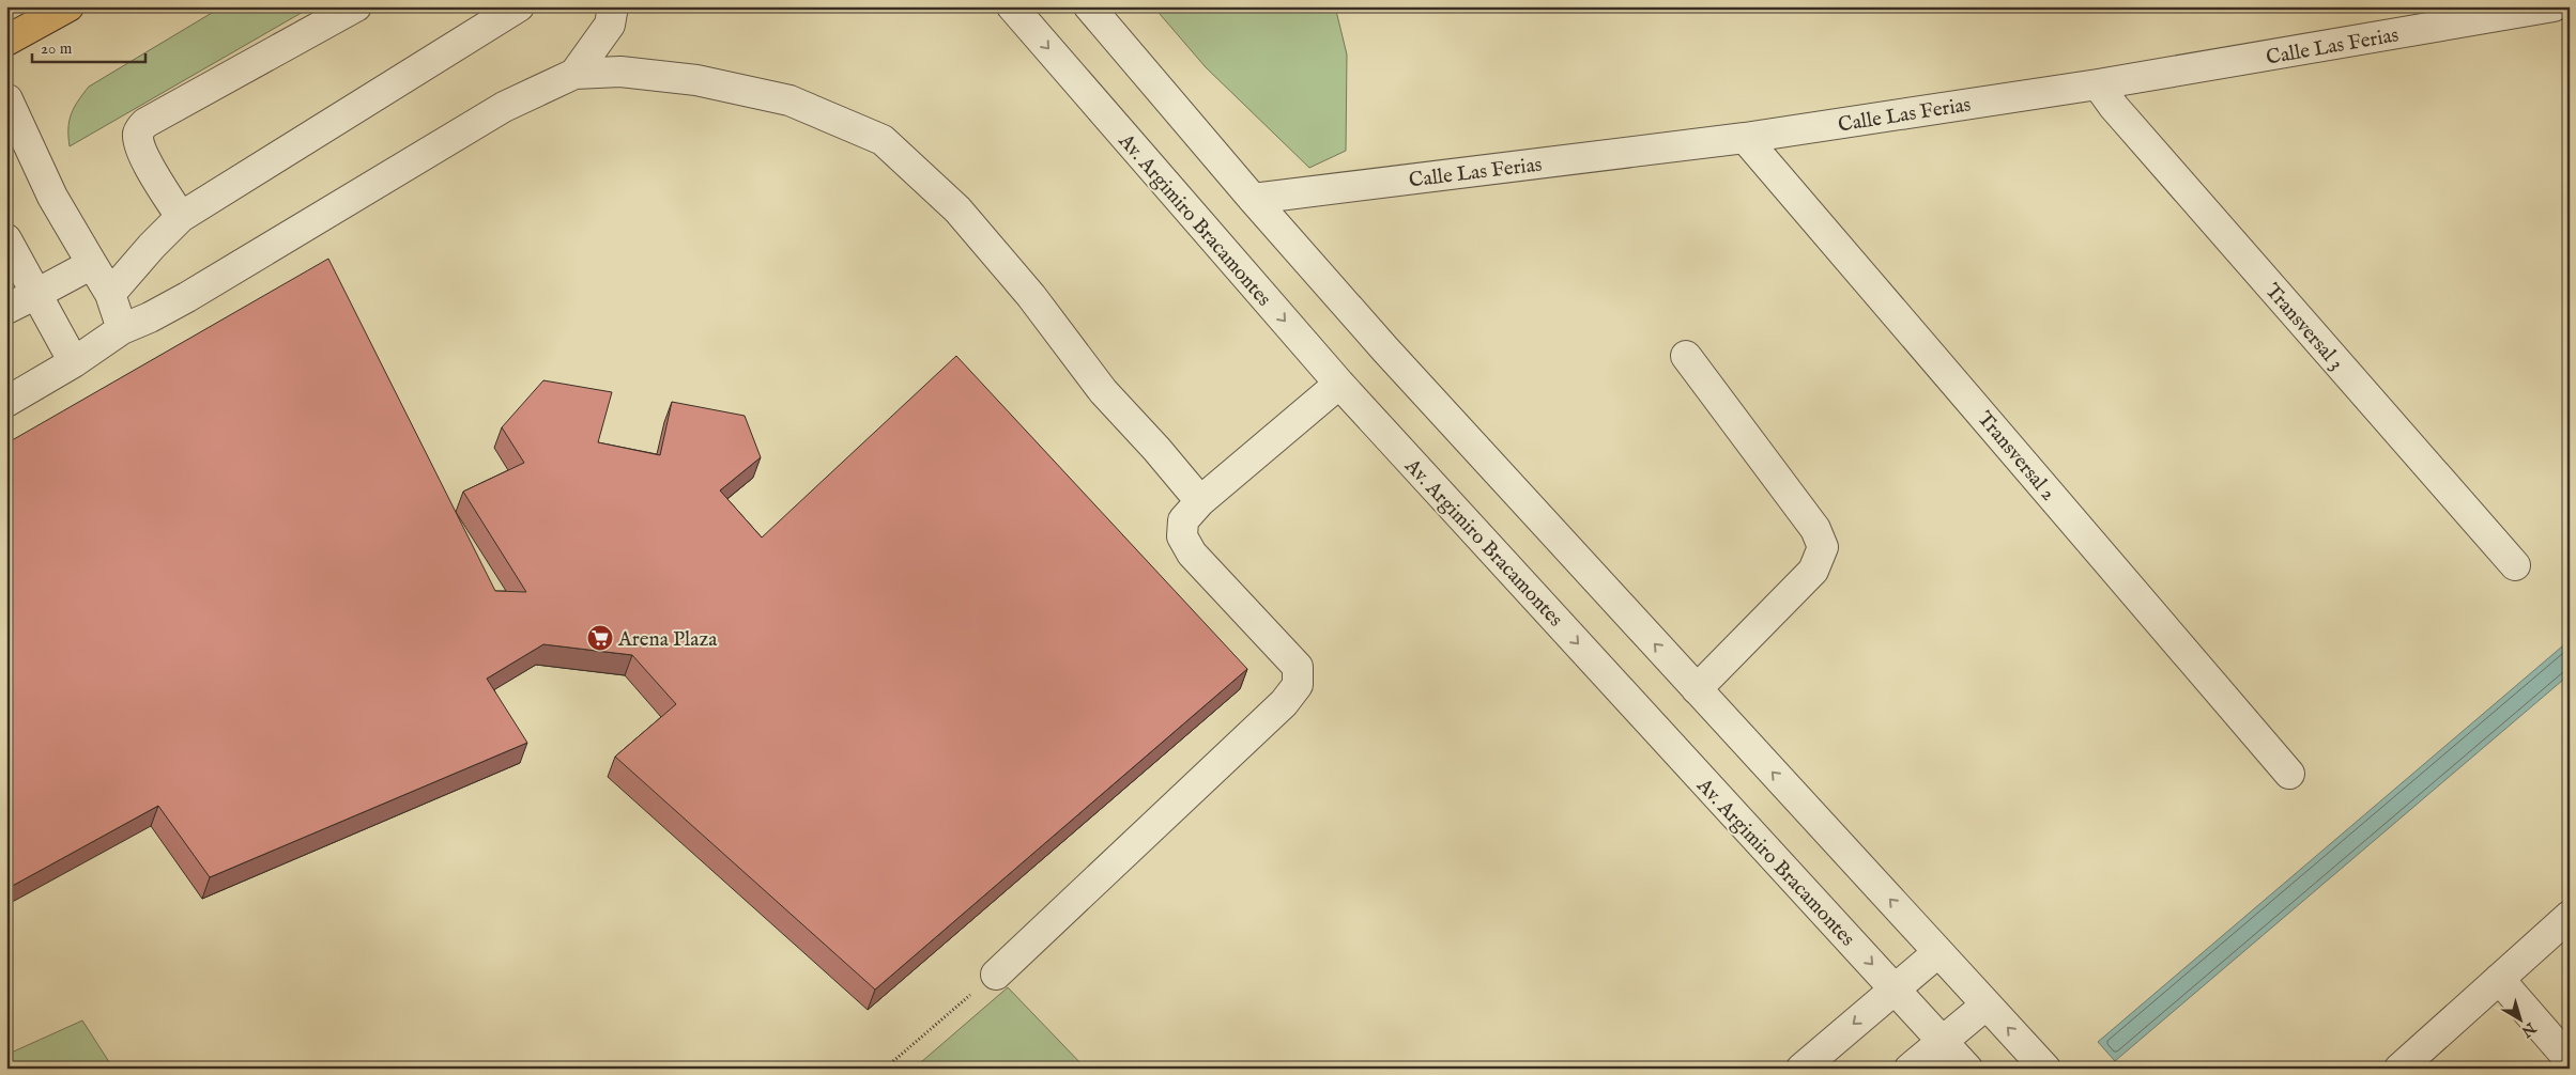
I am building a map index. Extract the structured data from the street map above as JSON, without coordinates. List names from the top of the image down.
{
  "streets": {
    "street": [
      "Calle Las Ferias",
      "Av. Argimiro Bracamontes",
      "Transversal 3",
      "Transversal 2"
    ]
  },
  "crossings": [
    ["Calle Las Ferias", "Transversal 3"],
    ["Calle Las Ferias", "Transversal 2"]
  ],
  "places": {
    "supermarket": ["Arena Plaza"]
  },
  "scale_bar": "20 m",
  "north": "bottom right"
}
